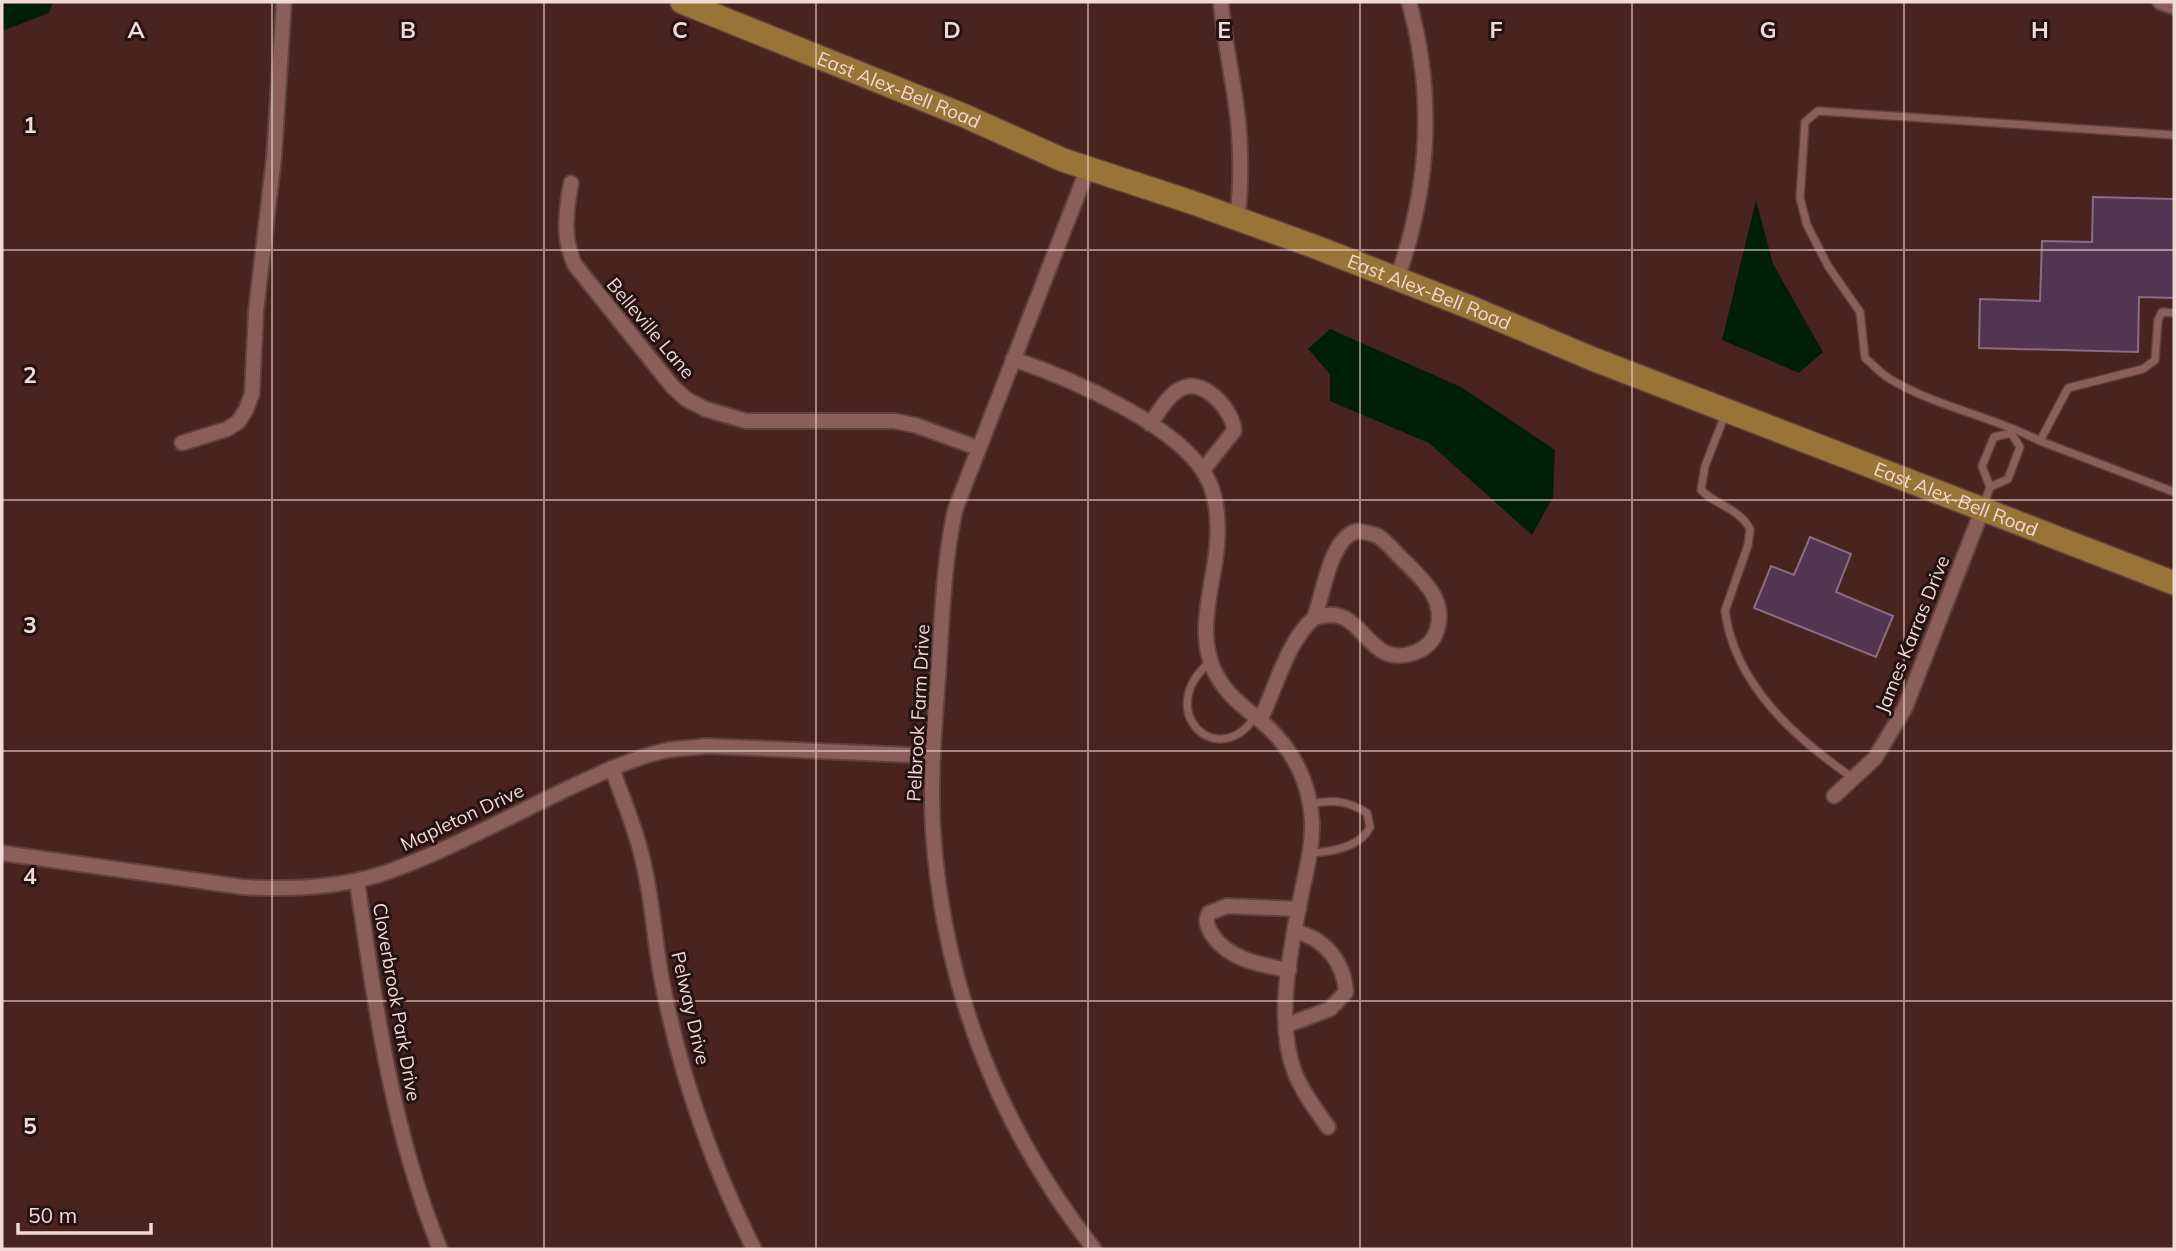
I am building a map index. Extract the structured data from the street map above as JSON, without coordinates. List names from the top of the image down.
{
  "streets": {
    "main road": ["East Alex-Bell Road"],
    "street": [
      "Belleville Lane",
      "James Karras Drive",
      "Pelbrook Farm Drive",
      "Mapleton Drive",
      "Cloverbrook Park Drive",
      "Pelway Drive"
    ]
  },
  "crossings": [
    ["East Alex-Bell Road", "James Karras Drive"],
    ["East Alex-Bell Road", "Pelbrook Farm Drive"],
    ["Belleville Lane", "Pelbrook Farm Drive"],
    ["Pelbrook Farm Drive", "Mapleton Drive"],
    ["Mapleton Drive", "Cloverbrook Park Drive"],
    ["Mapleton Drive", "Pelway Drive"]
  ],
  "scale_bar": "50 m",
  "grid": {
    "columns": [
      "A",
      "B",
      "C",
      "D",
      "E",
      "F",
      "G",
      "H"
    ],
    "rows": [
      "1",
      "2",
      "3",
      "4",
      "5"
    ]
  }
}
